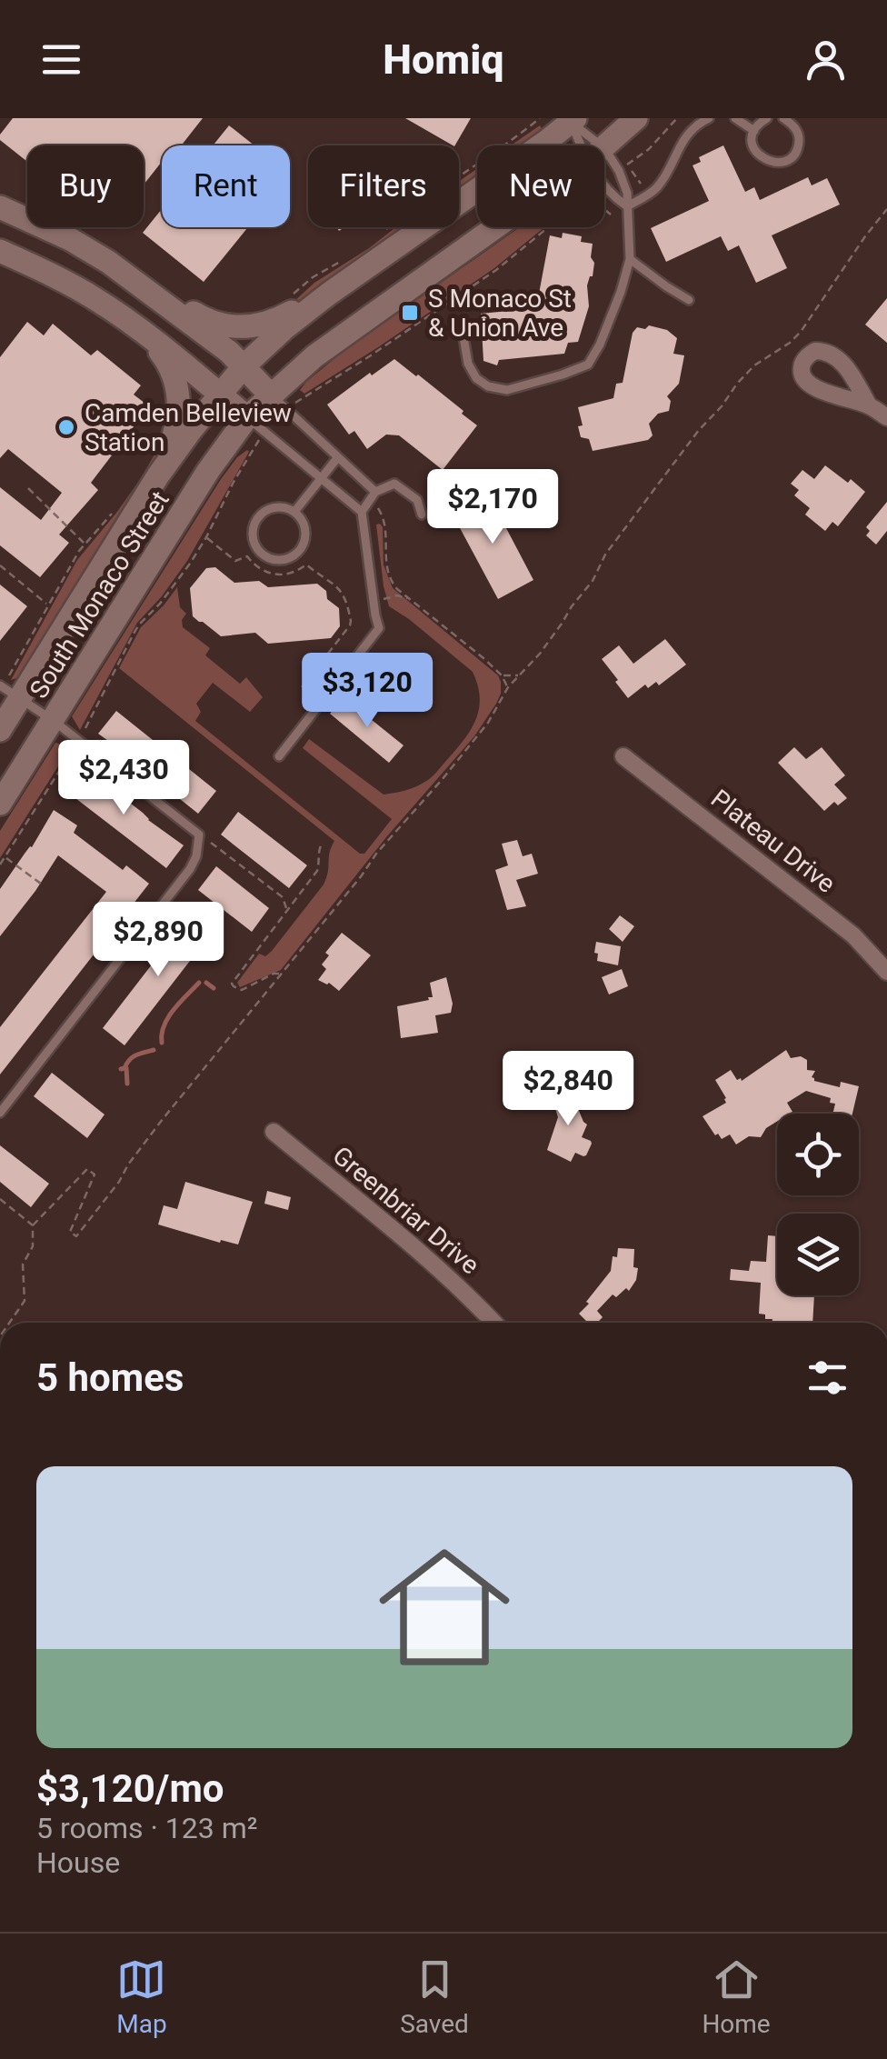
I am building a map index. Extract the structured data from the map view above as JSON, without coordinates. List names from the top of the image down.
{
  "streets": {
    "main road": ["South Monaco Street"],
    "street": ["Plateau Drive", "Greenbriar Drive"]
  },
  "places": {
    "transit": ["S Monaco St & Union Ave"],
    "other": ["Camden Belleview Station"]
  },
  "page": {
    "header": "Homiq",
    "chip": [
      "Buy",
      "Rent",
      "Filters",
      "New"
    ],
    "price": [
      "$2,170",
      "$3,120",
      "$2,430",
      "$2,890",
      "$2,840"
    ],
    "heading": "5 homes",
    "list": [
      {
        "name": "$3,120/mo",
        "note": "5 rooms · 123 m² · House"
      }
    ],
    "tabs": ["Map", "Saved", "Home"]
  }
}
